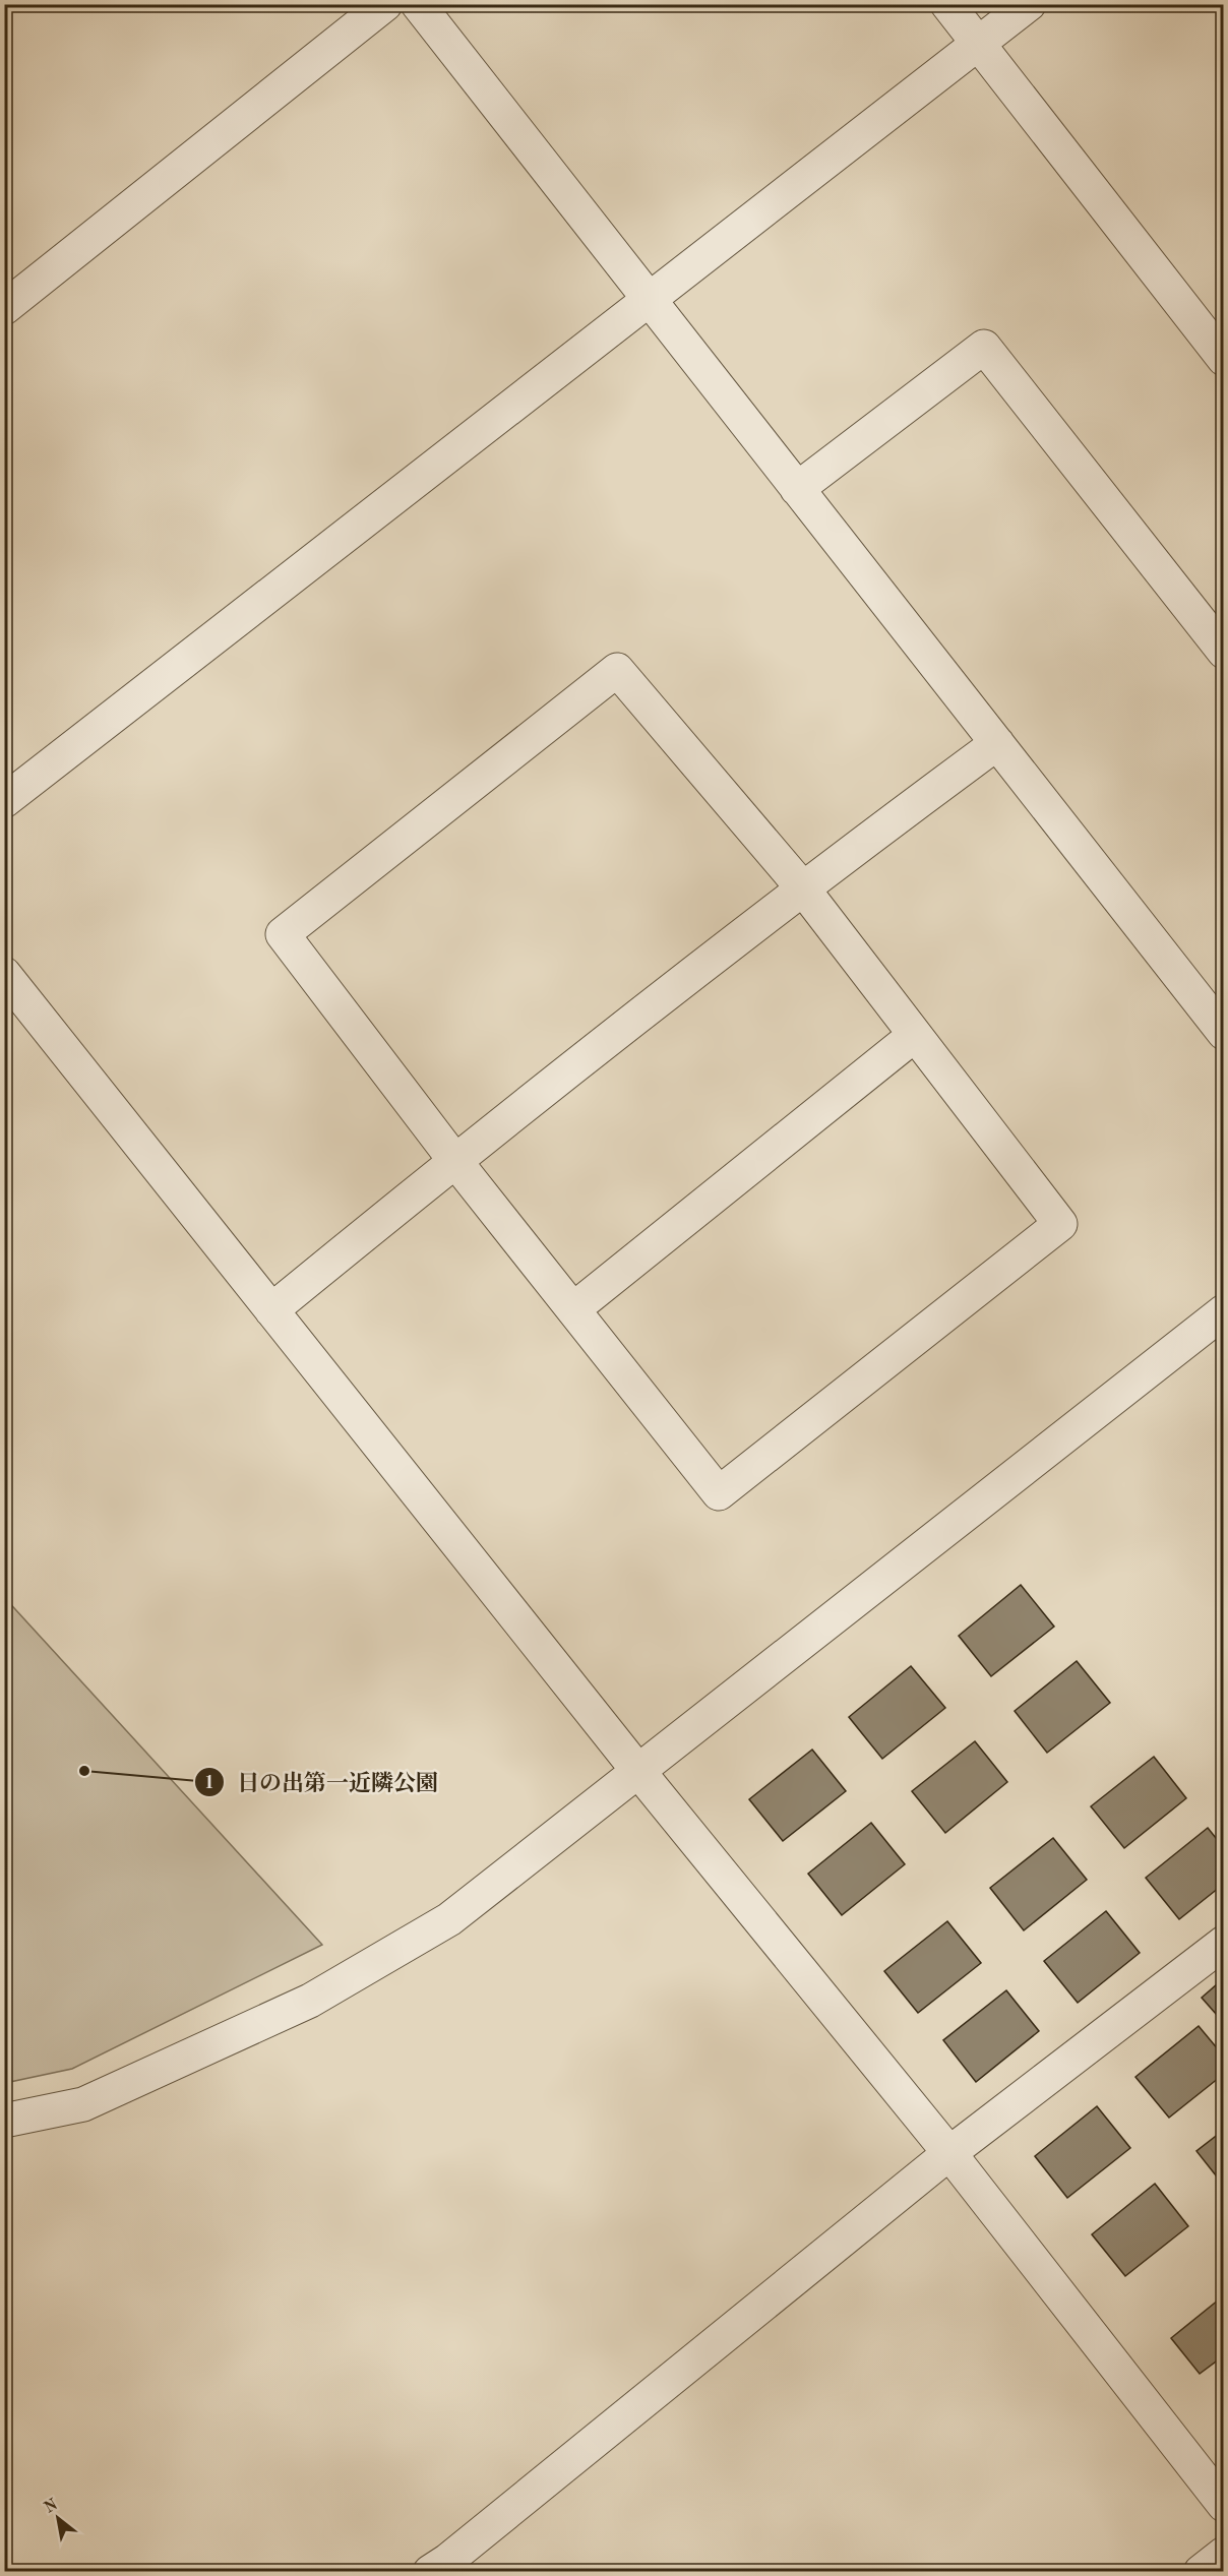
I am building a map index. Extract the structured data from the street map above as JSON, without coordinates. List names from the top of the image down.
{
  "places": ["日の出第一近隣公園"],
  "north": "top left"
}
